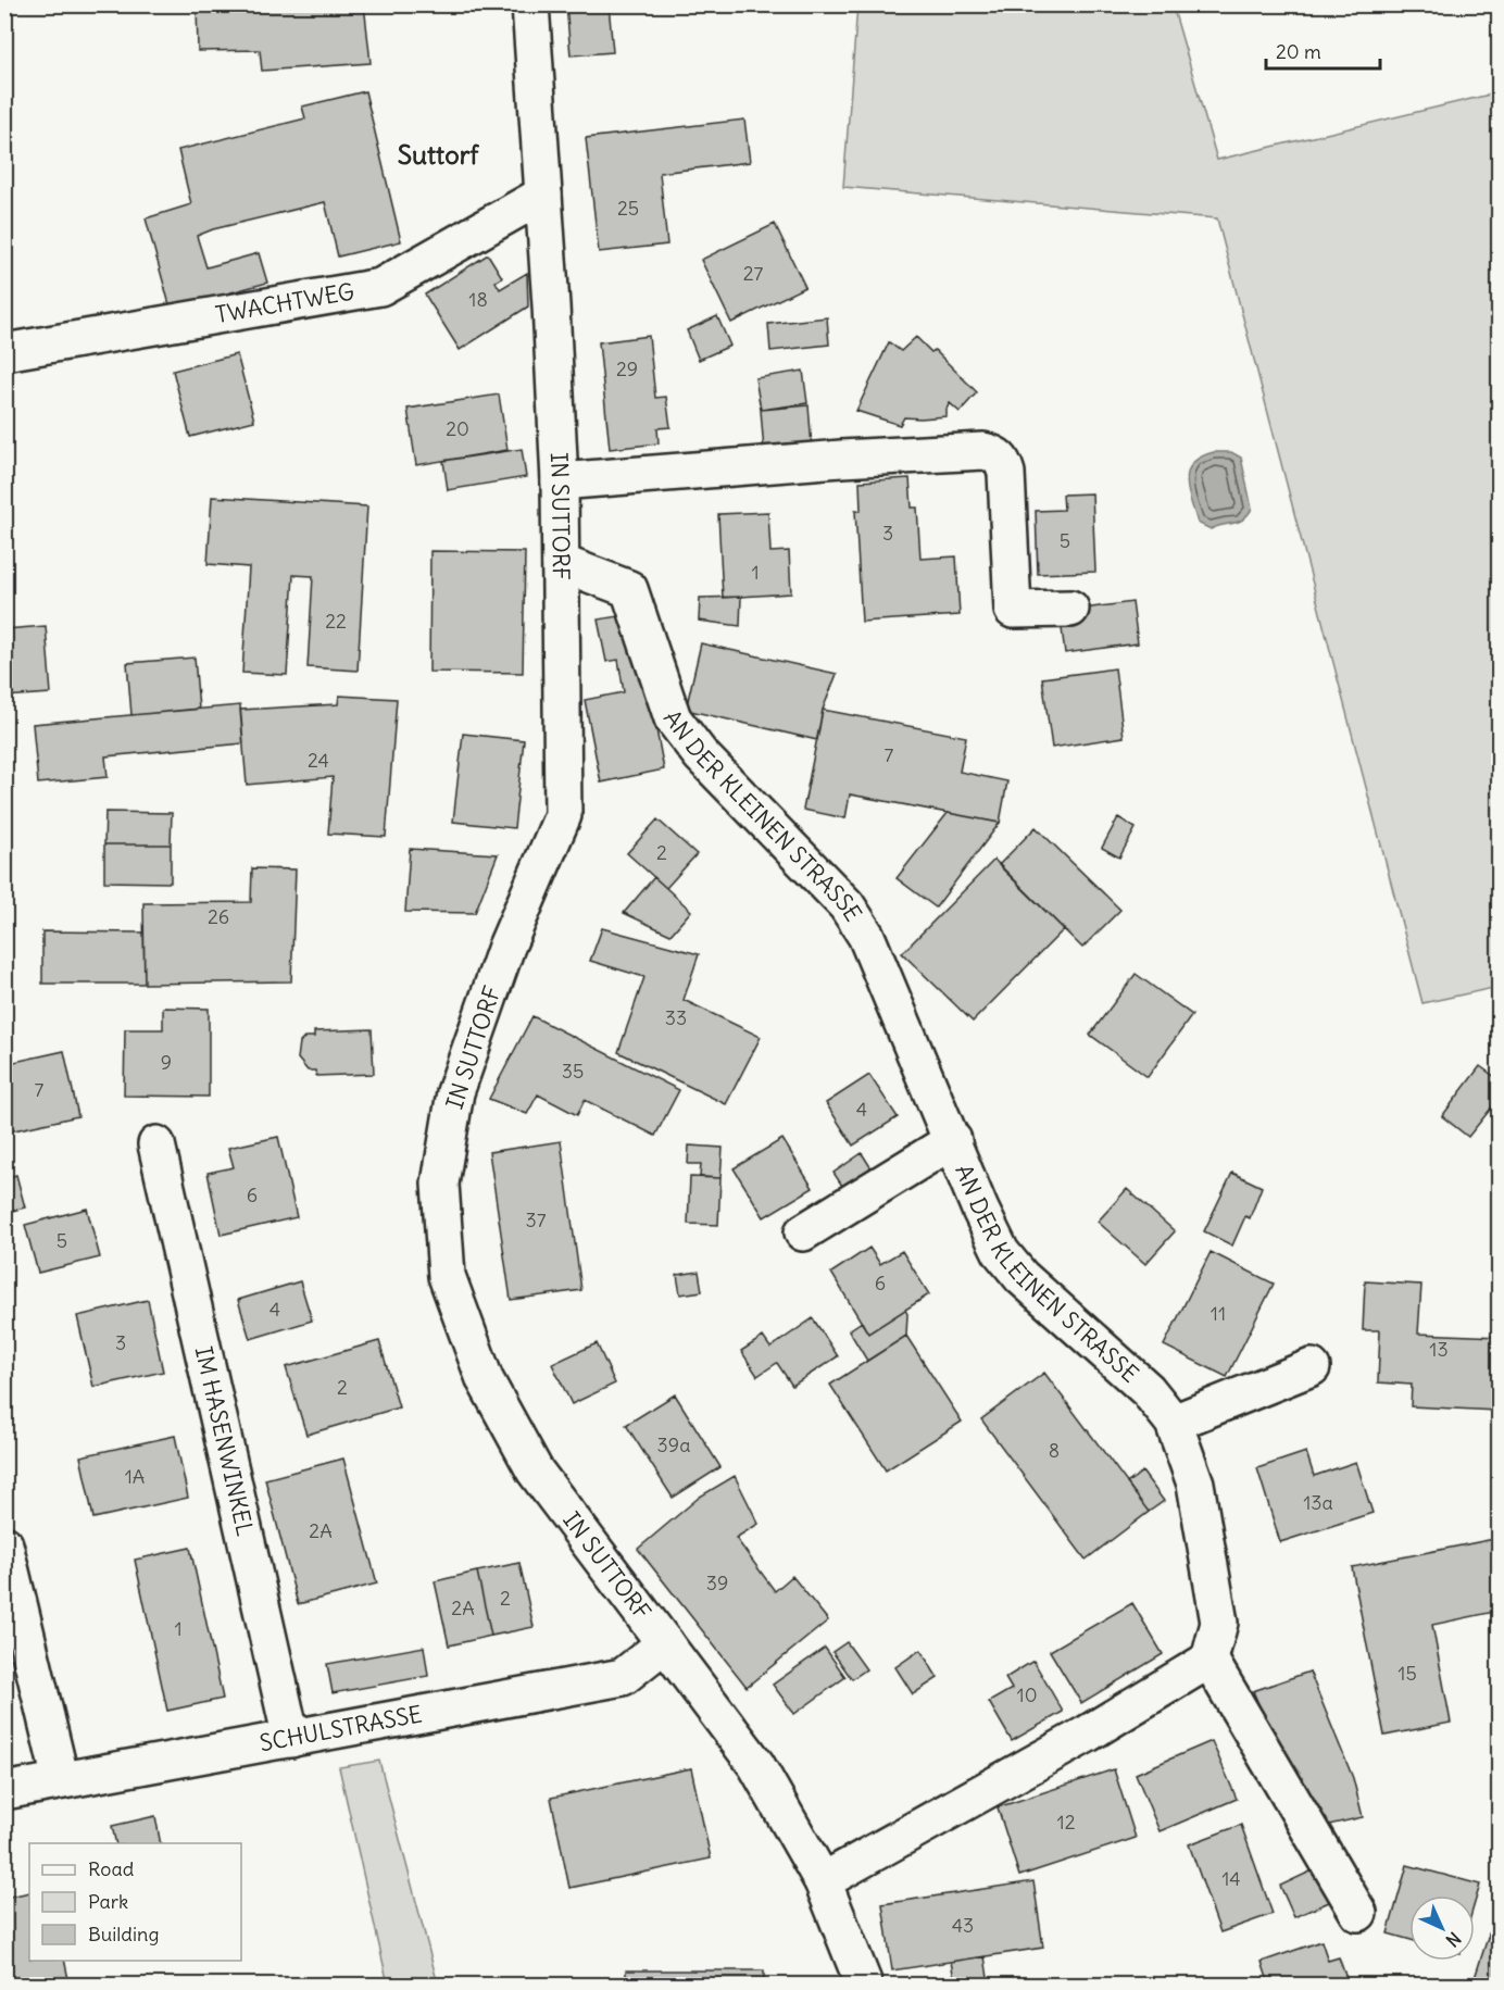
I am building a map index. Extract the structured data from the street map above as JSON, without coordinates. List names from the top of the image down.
{
  "streets": {
    "street": [
      "TWACHTWEG",
      "IN SUTTORF",
      "AN DER KLEINEN STRASSE",
      "IM HASENWINKEL",
      "SCHULSTRASSE"
    ]
  },
  "crossings": [
    ["TWACHTWEG", "IN SUTTORF"],
    ["IN SUTTORF", "AN DER KLEINEN STRASSE"],
    ["IN SUTTORF", "SCHULSTRASSE"],
    ["IM HASENWINKEL", "SCHULSTRASSE"]
  ],
  "districts": ["Suttorf"],
  "house_numbers": [
    "25",
    "27",
    "18",
    "29",
    "20",
    "3",
    "5",
    "1",
    "22",
    "7",
    "24",
    "2",
    "26",
    "33",
    "9",
    "35",
    "7",
    "4",
    "6",
    "37",
    "5",
    "6",
    "4",
    "11",
    "3",
    "13",
    "2",
    "39a",
    "8",
    "1A",
    "13a",
    "2A",
    "39",
    "2",
    "2A",
    "1",
    "15",
    "10",
    "12",
    "14",
    "43"
  ],
  "legend": ["Road", "Park", "Building"],
  "scale_bar": "20 m",
  "north": "bottom right"
}
